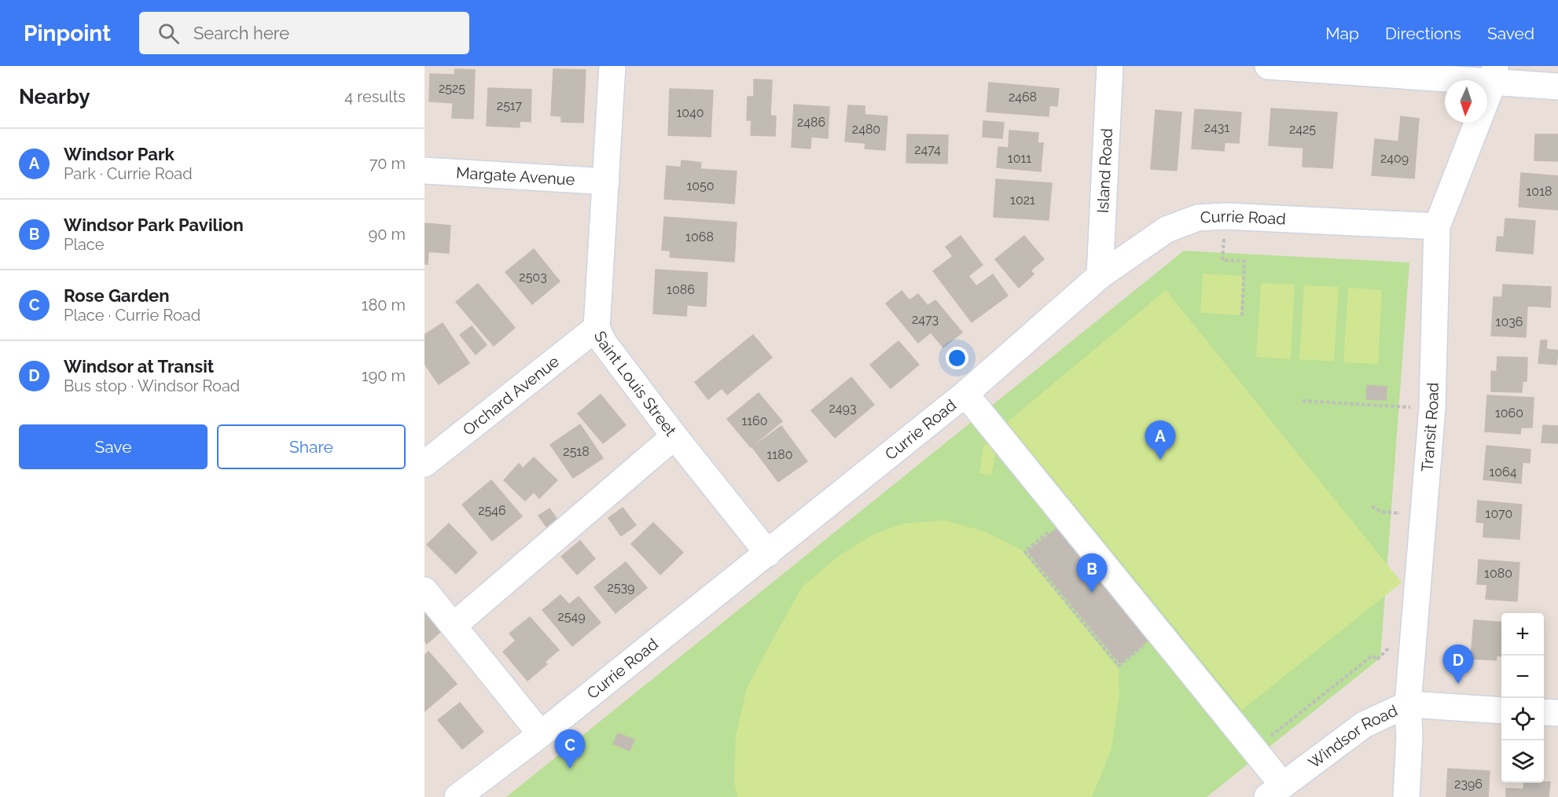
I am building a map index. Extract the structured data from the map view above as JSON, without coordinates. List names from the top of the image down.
{
  "streets": {
    "street": [
      "Island Road",
      "Margate Avenue",
      "Currie Road",
      "Saint Louis Street",
      "Orchard Avenue",
      "Transit Road",
      "Windsor Road"
    ]
  },
  "crossings": [
    ["Island Road", "Currie Road"],
    ["Margate Avenue", "Saint Louis Street"],
    ["Currie Road", "Saint Louis Street"],
    ["Currie Road", "Transit Road"],
    ["Saint Louis Street", "Orchard Avenue"],
    ["Transit Road", "Windsor Road"]
  ],
  "house_numbers": [
    "2525",
    "2468",
    "2517",
    "1040",
    "2486",
    "2431",
    "2480",
    "2425",
    "2474",
    "1011",
    "2409",
    "1050",
    "1018",
    "1021",
    "1068",
    "2503",
    "1086",
    "2473",
    "1036",
    "2493",
    "1060",
    "1160",
    "2518",
    "1180",
    "1064",
    "2546",
    "1070",
    "1080",
    "2539",
    "2549",
    "2396"
  ],
  "north": "bottom",
  "page": {
    "header": "Pinpoint",
    "search": "Search here",
    "nav": ["Map", "Directions", "Saved"],
    "heading": ["Nearby", "4 results"],
    "list": [
      {
        "mark": "A",
        "name": "Windsor Park",
        "note": "Park · Currie Road",
        "value": "70 m"
      },
      {
        "mark": "B",
        "name": "Windsor Park Pavilion",
        "note": "Place",
        "value": "90 m"
      },
      {
        "mark": "C",
        "name": "Rose Garden",
        "note": "Place · Currie Road",
        "value": "180 m"
      },
      {
        "mark": "D",
        "name": "Windsor at Transit",
        "note": "Bus stop · Windsor Road",
        "value": "190 m"
      }
    ],
    "buttons": ["Save", "Share"],
    "pins": [
      "A",
      "B",
      "D",
      "C"
    ],
    "map_buttons": ["+", "−"]
  }
}
